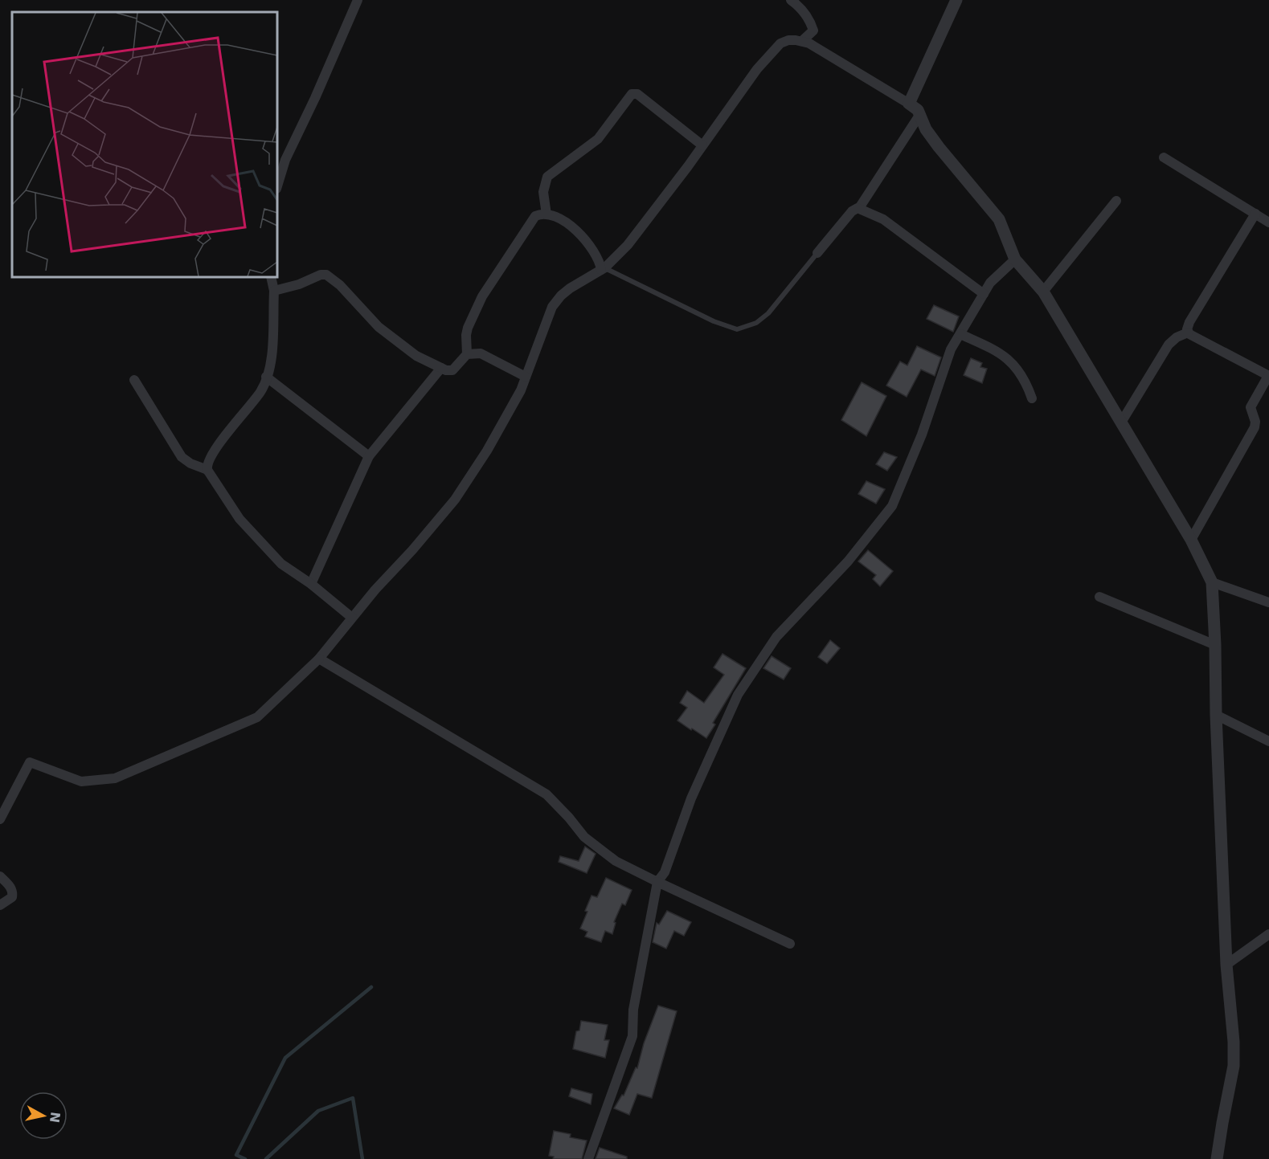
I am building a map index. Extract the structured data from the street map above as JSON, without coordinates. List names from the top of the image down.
{
  "north": "right"
}
